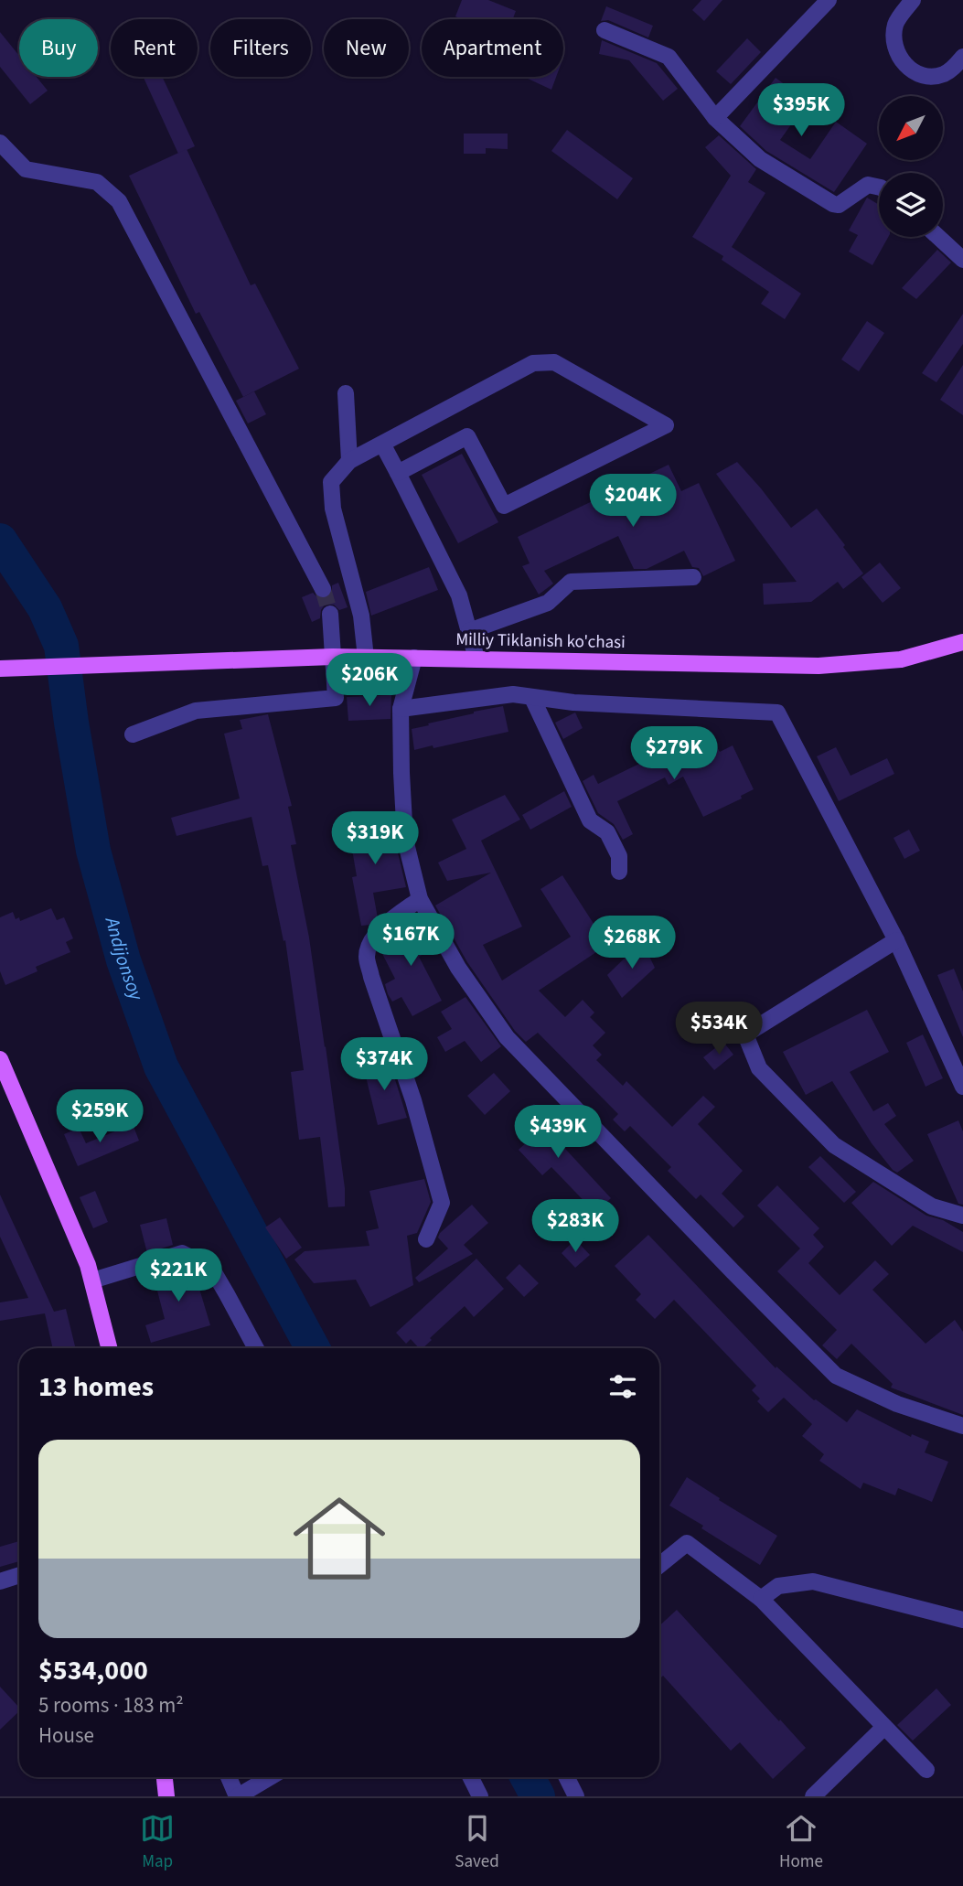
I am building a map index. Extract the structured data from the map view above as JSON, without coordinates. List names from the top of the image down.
{
  "streets": {
    "main road": ["Milliy Tiklanish ko'chasi"]
  },
  "water": ["Andijonsoy"],
  "north": "bottom left",
  "page": {
    "chip": [
      "Buy",
      "Rent",
      "Filters",
      "New",
      "Apartment"
    ],
    "price": [
      "$395K",
      "$204K",
      "$206K",
      "$279K",
      "$319K",
      "$167K",
      "$268K",
      "$534K",
      "$374K",
      "$259K",
      "$439K",
      "$283K",
      "$221K"
    ],
    "heading": "13 homes",
    "list": [
      {
        "name": "$534,000",
        "note": "5 rooms · 183 m² · House"
      }
    ],
    "tabs": ["Map", "Saved", "Home"]
  }
}
